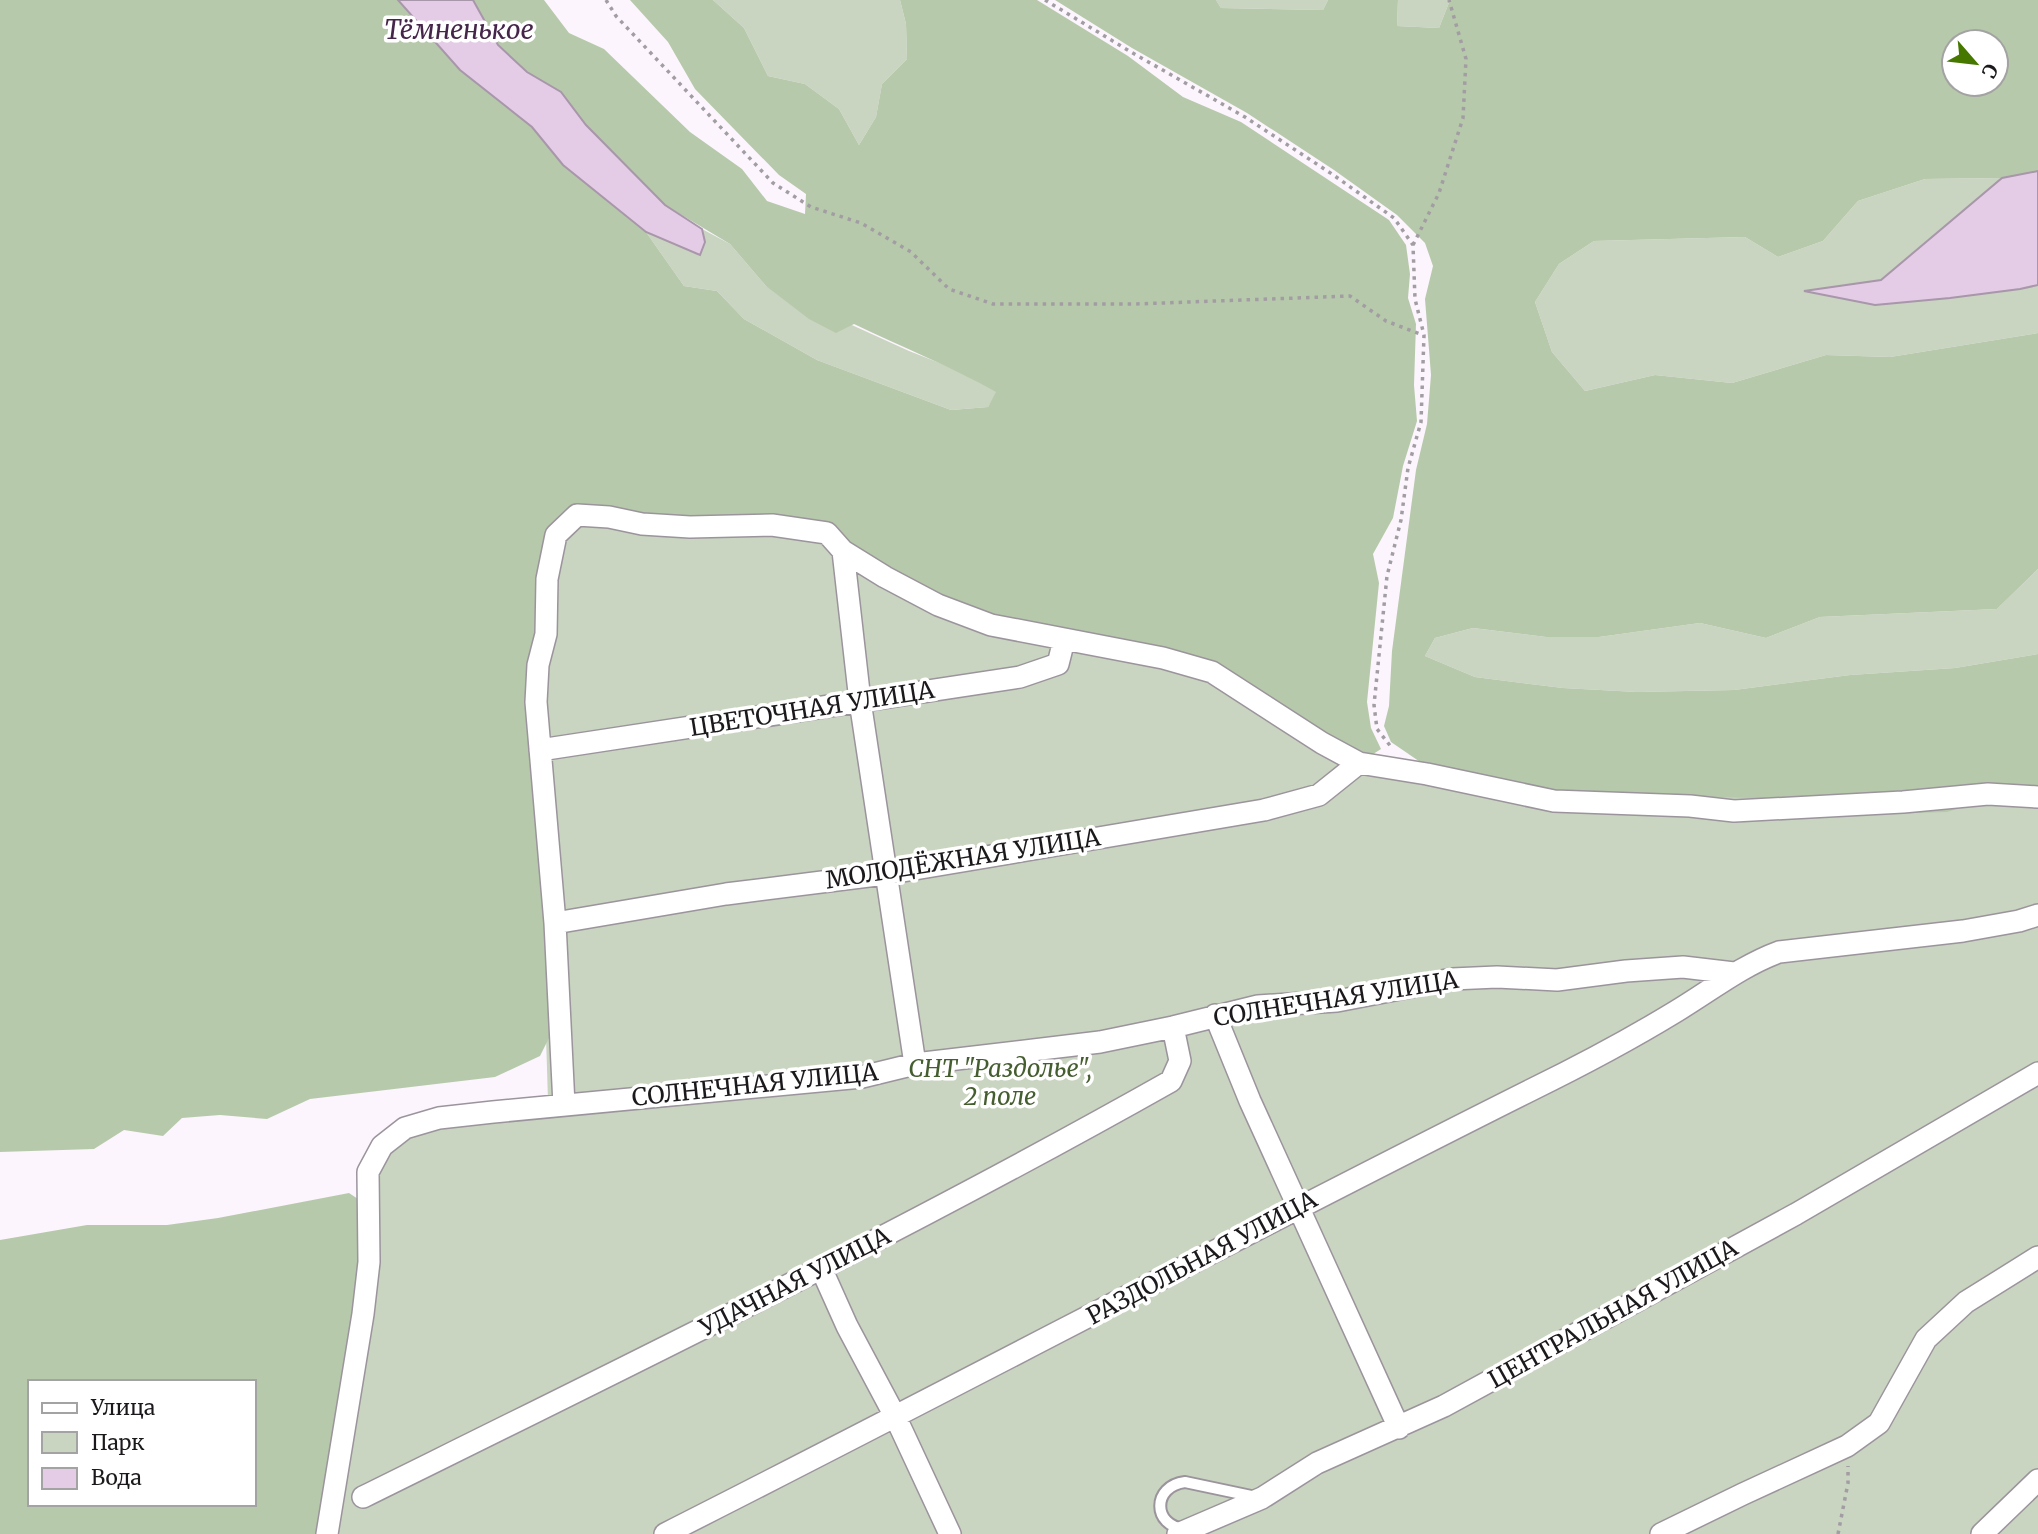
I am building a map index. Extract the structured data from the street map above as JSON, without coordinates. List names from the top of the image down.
{
  "streets": {
    "street": [
      "ЦВЕТОЧНАЯ УЛИЦА",
      "МОЛОДЁЖНАЯ УЛИЦА",
      "СОЛНЕЧНАЯ УЛИЦА",
      "РАЗДОЛЬНАЯ УЛИЦА",
      "УДАЧНАЯ УЛИЦА",
      "ЦЕНТРАЛЬНАЯ УЛИЦА"
    ]
  },
  "crossings": [
    ["СОЛНЕЧНАЯ УЛИЦА", "РАЗДОЛЬНАЯ УЛИЦА"],
    ["СОЛНЕЧНАЯ УЛИЦА", "УДАЧНАЯ УЛИЦА"]
  ],
  "water": ["Тёмненькое"],
  "parks": ["СНТ \"Раздолье\", 2 поле"],
  "legend": ["Улица", "Парк", "Вода"],
  "north": "bottom right"
}
